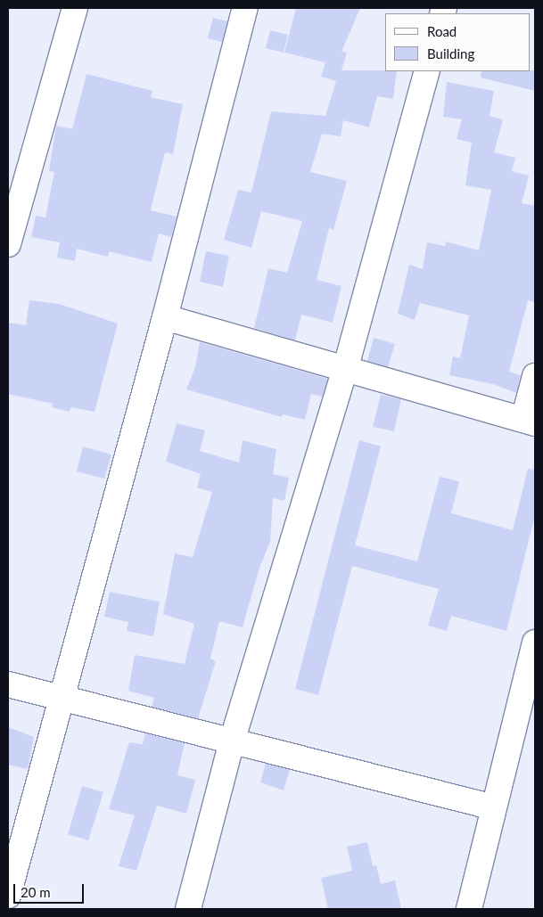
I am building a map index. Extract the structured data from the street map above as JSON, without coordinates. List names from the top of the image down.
{
  "legend": ["Road", "Building"],
  "scale_bar": "20 m"
}
